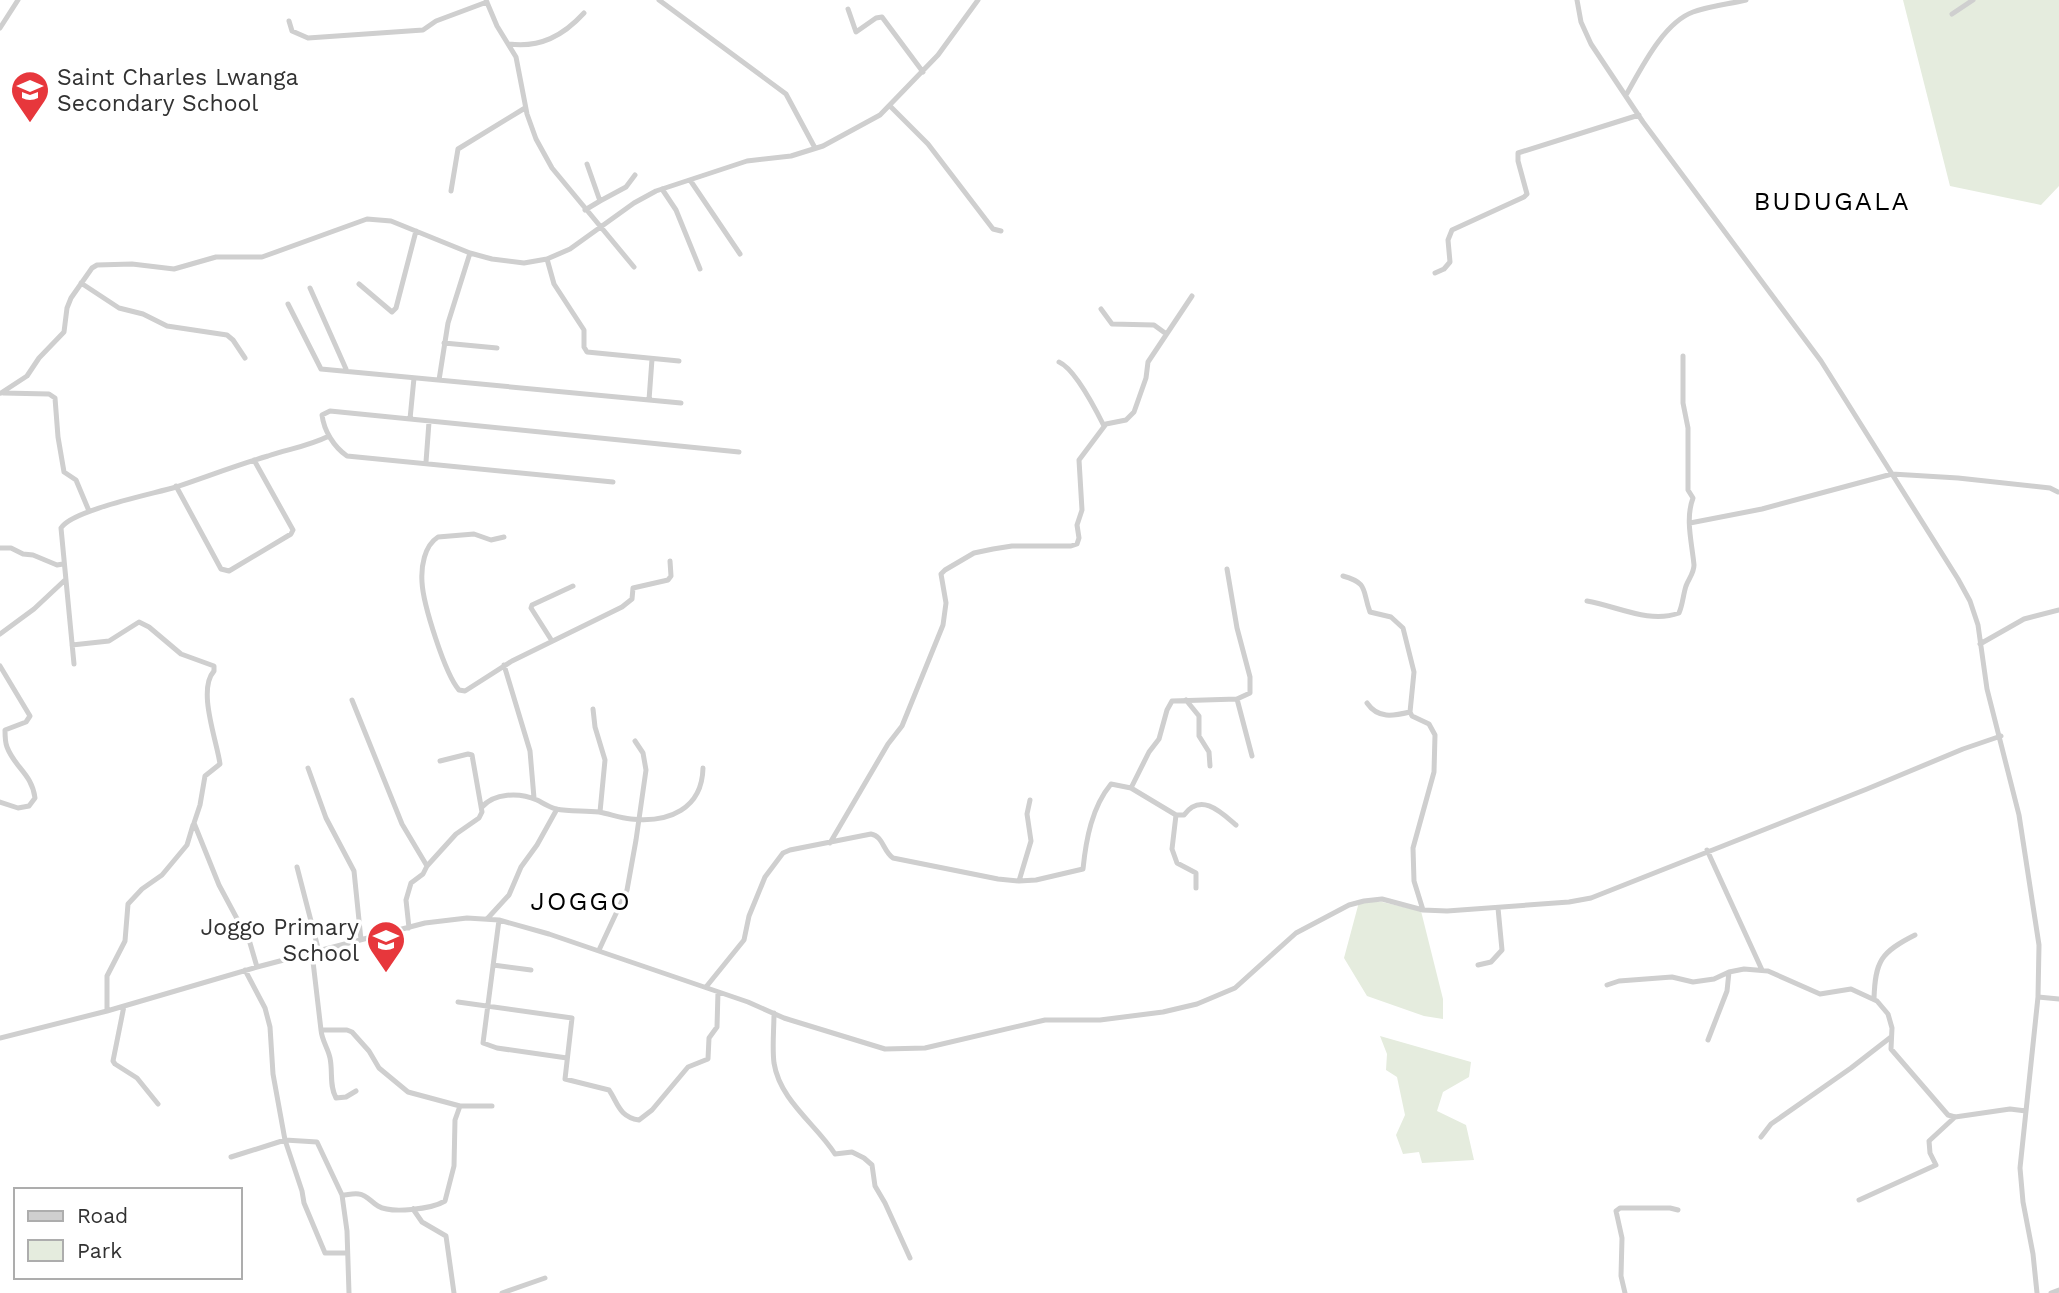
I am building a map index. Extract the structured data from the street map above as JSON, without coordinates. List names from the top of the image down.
{
  "districts": ["BUDUGALA", "JOGGO"],
  "places": {
    "school or university": ["Saint Charles Lwanga Secondary School", "Joggo Primary School"]
  },
  "legend": ["Road", "Park"]
}
